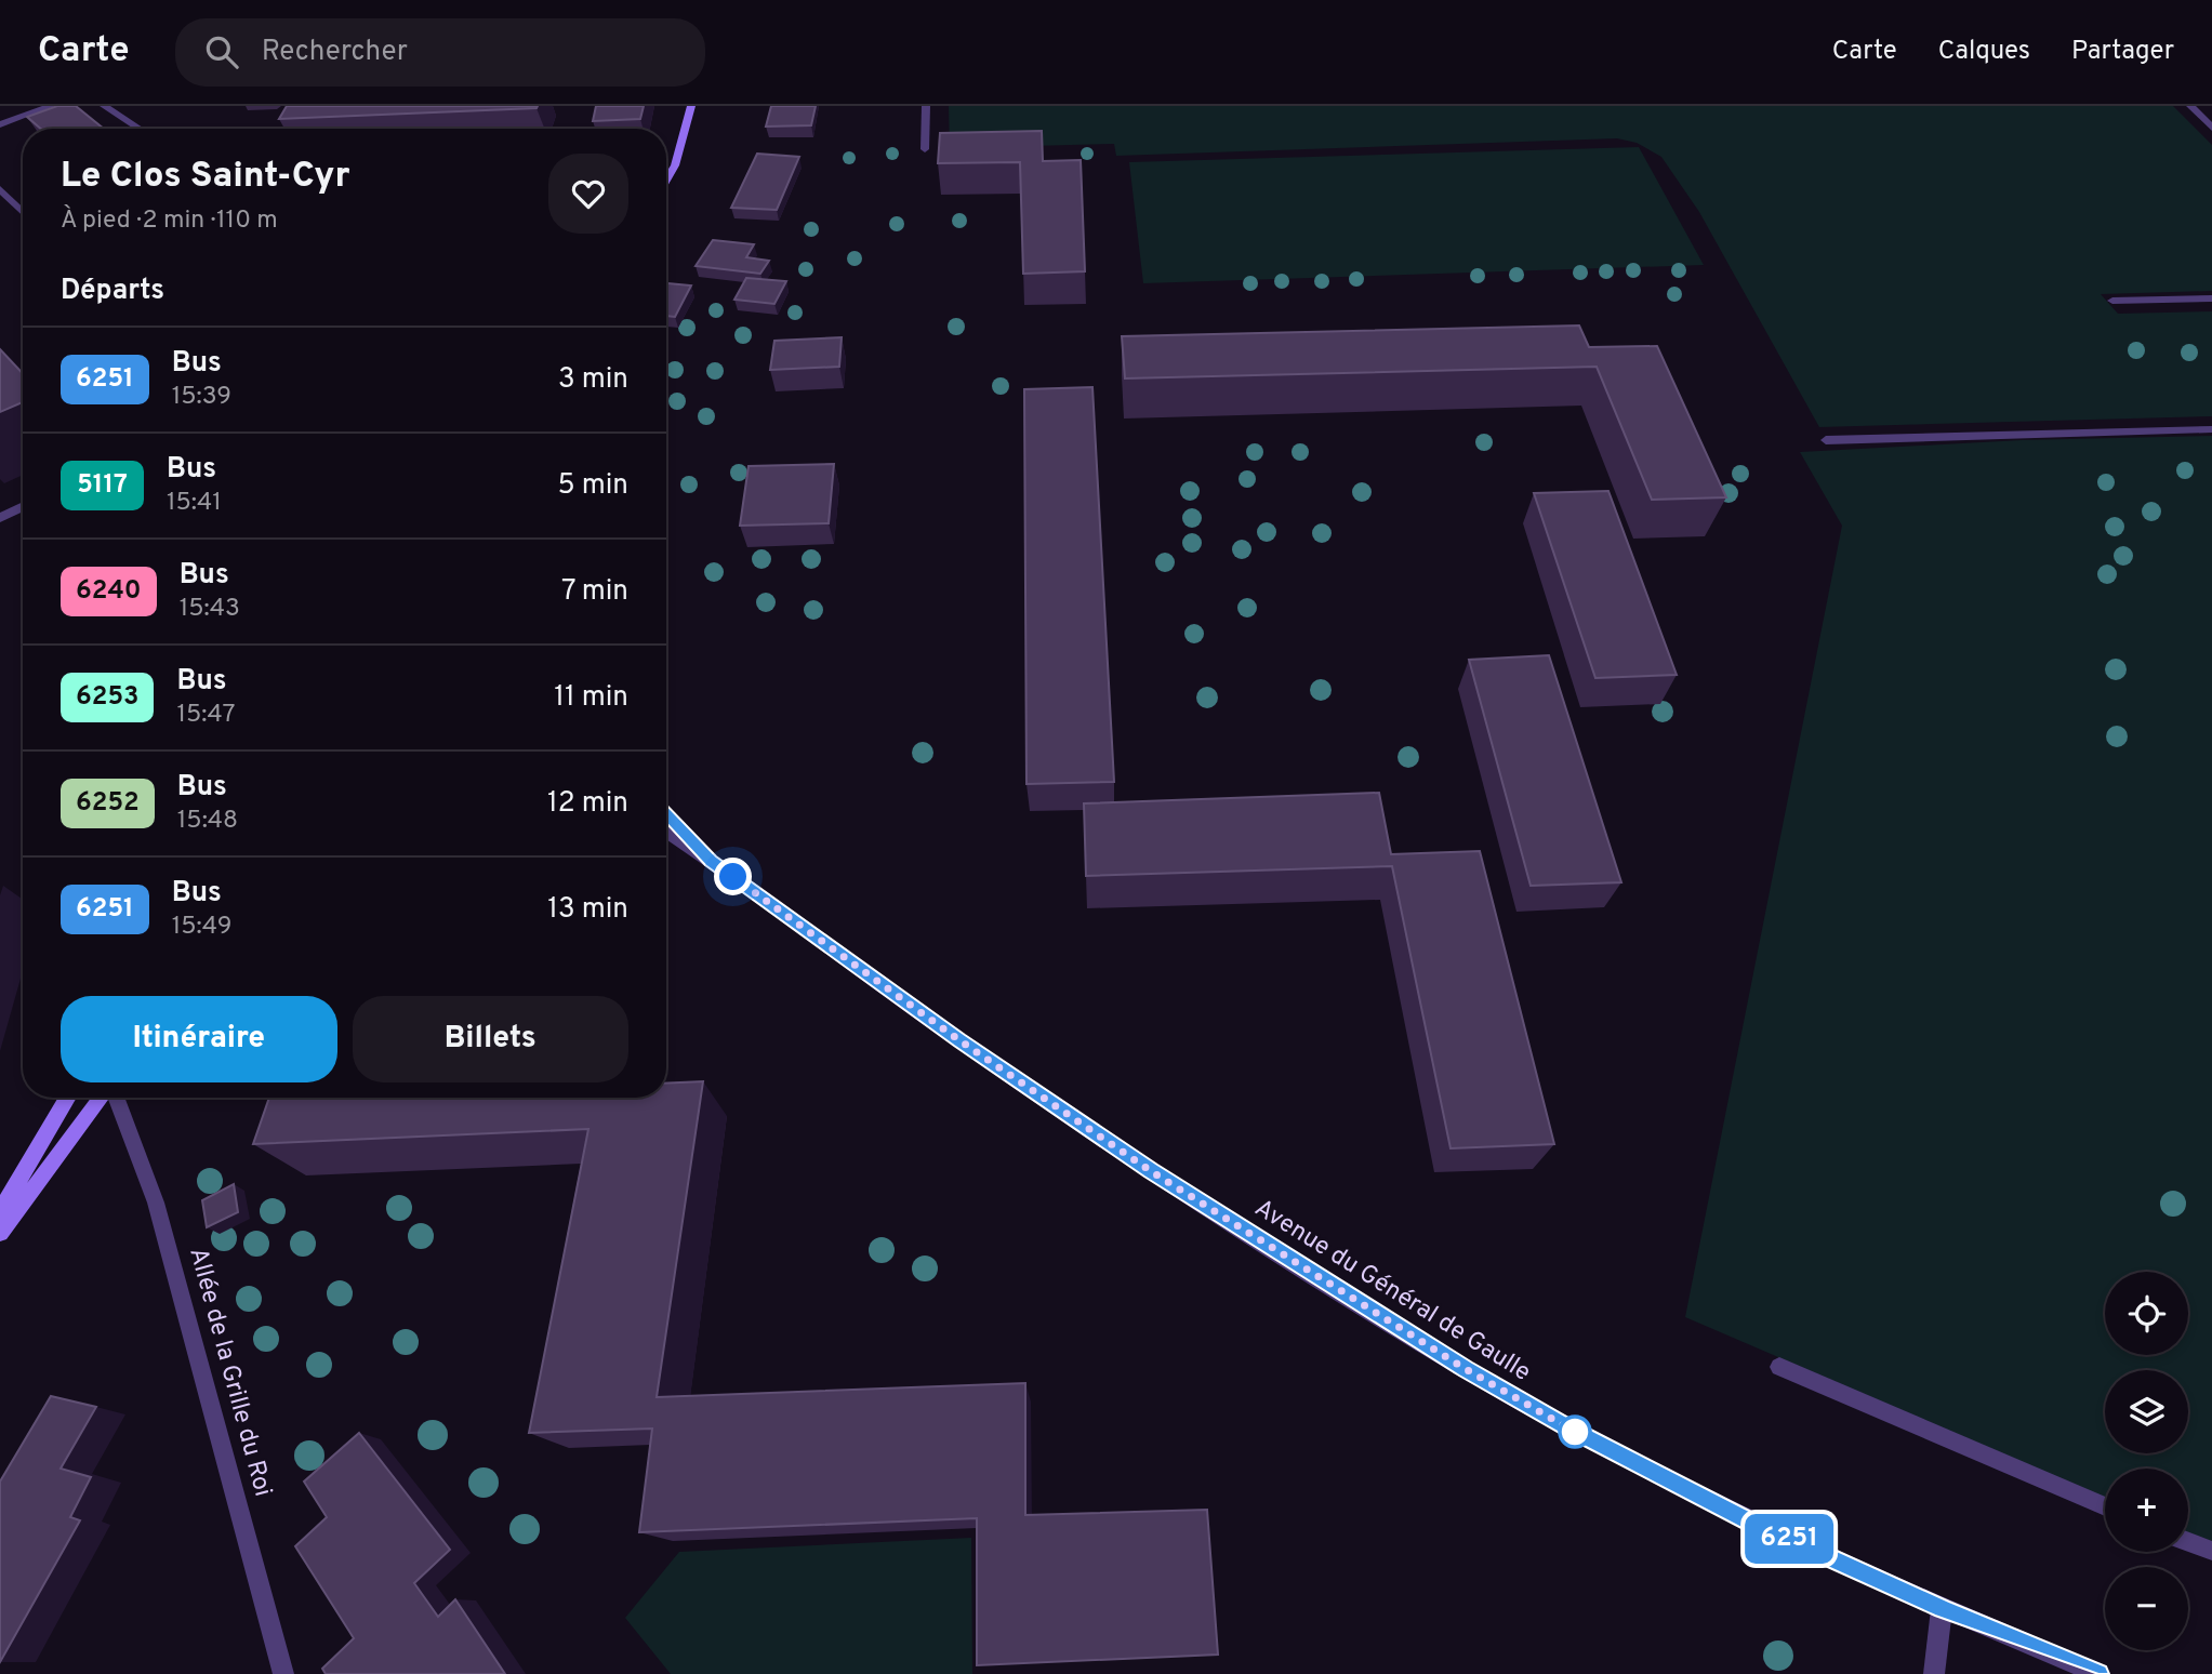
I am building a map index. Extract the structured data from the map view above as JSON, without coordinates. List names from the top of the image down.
{
  "streets": {
    "street": ["Avenue du Général de Gaulle", "Allée de la Grille du Roi"]
  },
  "lines": ["bus line 6251"],
  "page": {
    "header": "Carte",
    "search": "Rechercher",
    "nav": ["Carte", "Calques", "Partager"],
    "on_map": "6251",
    "heading": [
      ["Le Clos Saint-Cyr", "À pied · 2 min · 110 m"],
      "Départs"
    ],
    "list": [
      {
        "mark": "6251",
        "name": "Bus",
        "note": "15:39",
        "value": "3 min"
      },
      {
        "mark": "5117",
        "name": "Bus",
        "note": "15:41",
        "value": "5 min"
      },
      {
        "mark": "6240",
        "name": "Bus",
        "note": "15:43",
        "value": "7 min"
      },
      {
        "mark": "6253",
        "name": "Bus",
        "note": "15:47",
        "value": "11 min"
      },
      {
        "mark": "6252",
        "name": "Bus",
        "note": "15:48",
        "value": "12 min"
      },
      {
        "mark": "6251",
        "name": "Bus",
        "note": "15:49",
        "value": "13 min"
      }
    ],
    "buttons": ["Itinéraire", "Billets"],
    "map_buttons": ["+", "−"]
  }
}
